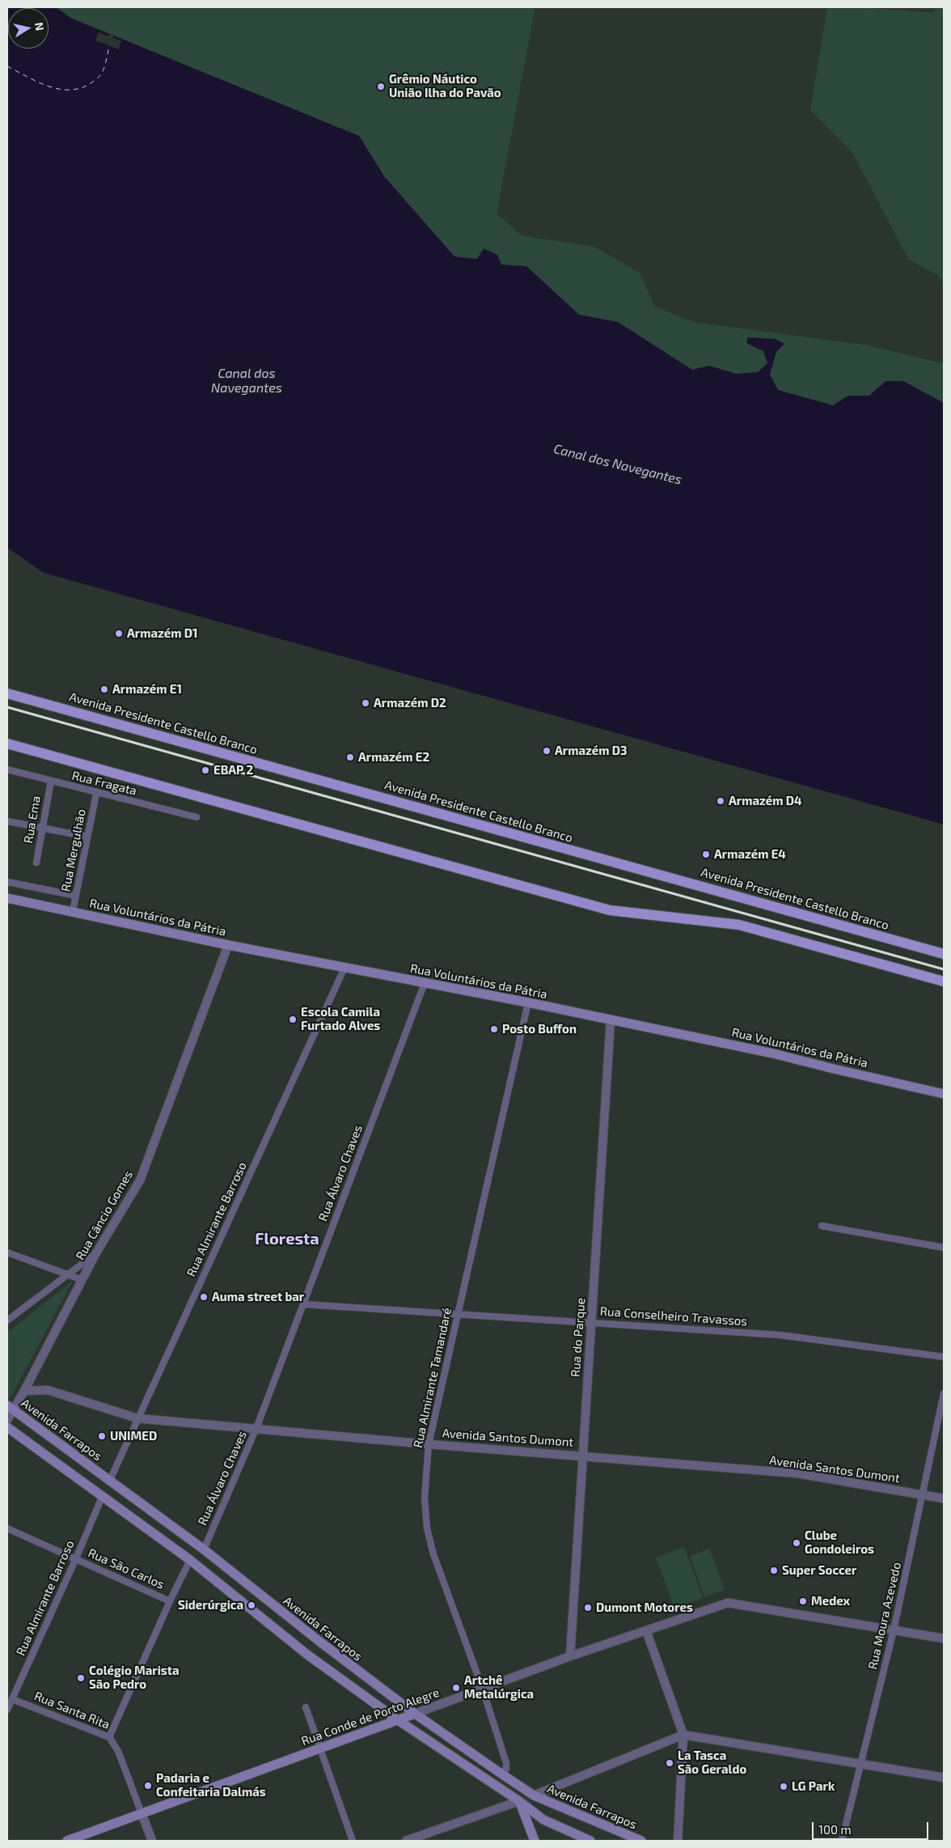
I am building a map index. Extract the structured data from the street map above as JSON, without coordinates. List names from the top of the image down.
{
  "streets": {
    "main road": [
      "Avenida Presidente Castello Branco",
      "Rua Voluntários da Pátria",
      "Avenida Farrapos",
      "Rua Conde de Porto Alegre"
    ],
    "street": [
      "Rua Fragata",
      "Rua Ema",
      "Rua Mergulhão",
      "Rua Álvaro Chaves",
      "Rua Câncio Gomes",
      "Rua Almirante Barroso",
      "Rua Conselheiro Travassos",
      "Rua do Parque",
      "Rua Almirante Tamandaré",
      "Avenida Santos Dumont",
      "Rua São Carlos",
      "Rua Moura Azevedo",
      "Rua Santa Rita"
    ]
  },
  "crossings": [
    ["Rua Fragata", "Rua Ema"],
    ["Rua Fragata", "Rua Mergulhão"],
    ["Rua Mergulhão", "Rua Voluntários da Pátria"],
    ["Rua Voluntários da Pátria", "Rua Álvaro Chaves"],
    ["Rua Voluntários da Pátria", "Rua Câncio Gomes"],
    ["Rua Voluntários da Pátria", "Rua Almirante Barroso"],
    ["Rua Voluntários da Pátria", "Rua do Parque"],
    ["Rua Voluntários da Pátria", "Rua Almirante Tamandaré"],
    ["Rua Álvaro Chaves", "Rua Conselheiro Travassos"],
    ["Rua Álvaro Chaves", "Avenida Farrapos"],
    ["Rua Álvaro Chaves", "Avenida Santos Dumont"],
    ["Rua Câncio Gomes", "Avenida Farrapos"],
    ["Rua Câncio Gomes", "Avenida Santos Dumont"],
    ["Rua Almirante Barroso", "Avenida Farrapos"],
    ["Rua Almirante Barroso", "Avenida Santos Dumont"],
    ["Rua Almirante Barroso", "Rua São Carlos"],
    ["Rua Almirante Barroso", "Rua Santa Rita"],
    ["Rua Conselheiro Travassos", "Rua do Parque"],
    ["Rua Conselheiro Travassos", "Rua Almirante Tamandaré"],
    ["Rua do Parque", "Avenida Santos Dumont"],
    ["Rua do Parque", "Rua Conde de Porto Alegre"],
    ["Rua Almirante Tamandaré", "Avenida Farrapos"],
    ["Rua Almirante Tamandaré", "Avenida Santos Dumont"],
    ["Rua Almirante Tamandaré", "Rua Conde de Porto Alegre"],
    ["Avenida Farrapos", "Rua Conde de Porto Alegre"],
    ["Avenida Santos Dumont", "Rua Moura Azevedo"],
    ["Rua Moura Azevedo", "Rua Conde de Porto Alegre"],
    ["Rua Santa Rita", "Rua Conde de Porto Alegre"]
  ],
  "districts": ["Floresta"],
  "water": ["Canal dos Navegantes"],
  "places": [
    "Grêmio Náutico União Ilha do Pavão",
    "Armazém D1",
    "Armazém E1",
    "Armazém D2",
    "Armazém D3",
    "Armazém E2",
    "EBAP 2",
    "Armazém D4",
    "Armazém E4",
    "Escola Camila Furtado Alves",
    "Posto Buffon",
    "Auma street bar",
    "UNIMED",
    "Clube Gondoleiros",
    "Super Soccer",
    "Medex",
    "Siderúrgica",
    "Dumont Motores",
    "Colégio Marista São Pedro",
    "Artchê Metalúrgica",
    "La Tasca São Geraldo",
    "Padaria e Confeitaria Dalmás",
    "LG Park"
  ],
  "scale_bar": "100 m",
  "north": "right"
}
